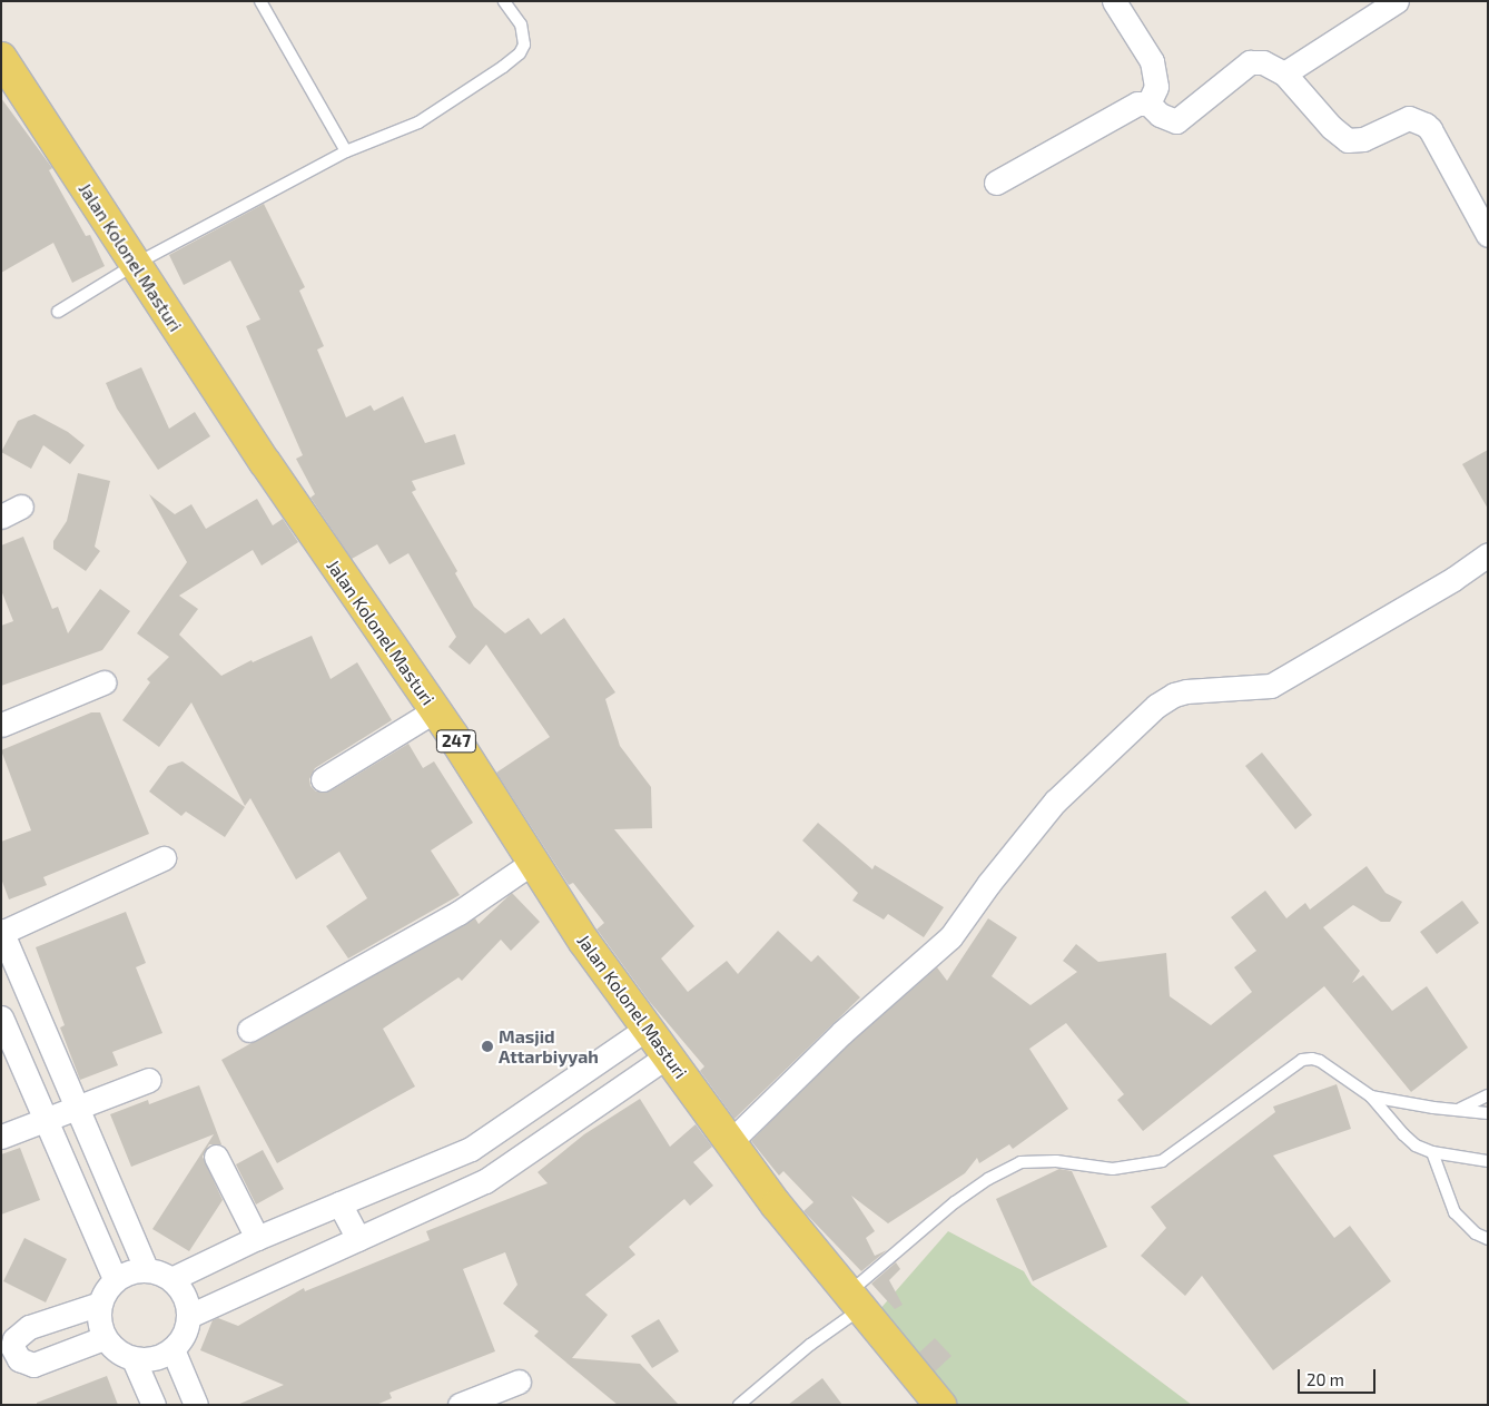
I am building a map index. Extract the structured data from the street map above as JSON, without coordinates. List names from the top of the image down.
{
  "streets": {
    "main road": ["Jalan Kolonel Masturi", "247"]
  },
  "places": ["Masjid Attarbiyyah"],
  "scale_bar": "20 m"
}
